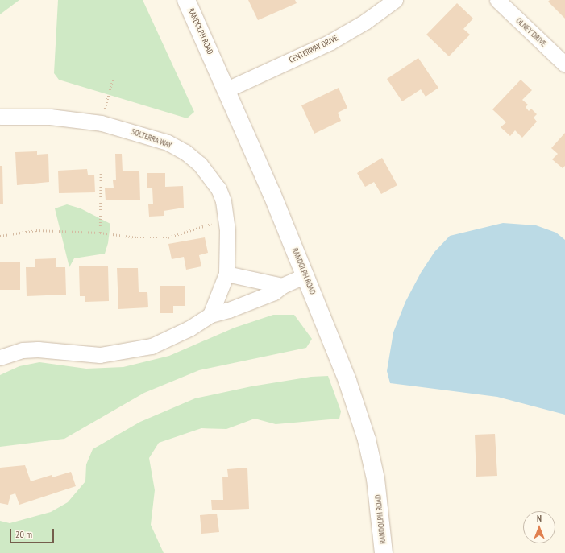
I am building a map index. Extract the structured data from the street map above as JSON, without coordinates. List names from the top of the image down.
{
  "streets": {
    "street": [
      "RANDOLPH ROAD",
      "OLNEY DRIVE",
      "CENTERWAY DRIVE",
      "SOLTERRA WAY"
    ]
  },
  "crossings": [
    ["RANDOLPH ROAD", "CENTERWAY DRIVE"]
  ],
  "scale_bar": "20 m",
  "north": "top"
}
